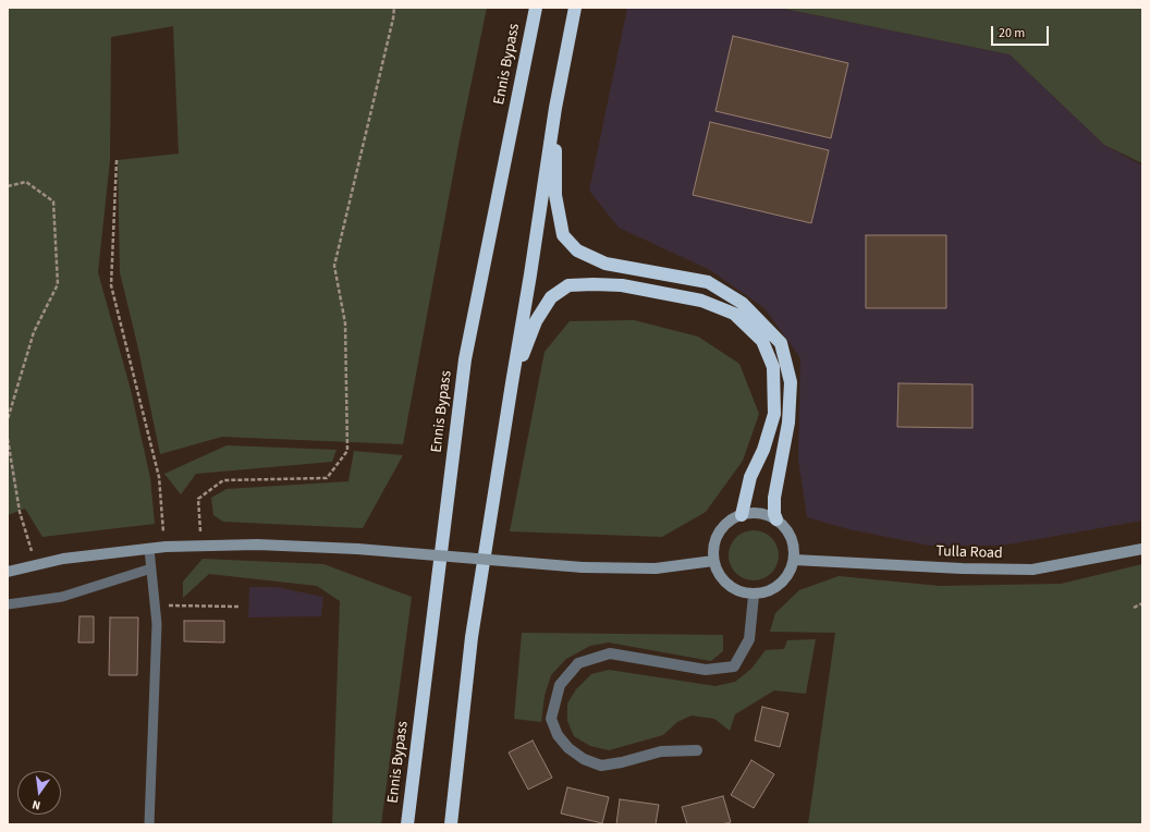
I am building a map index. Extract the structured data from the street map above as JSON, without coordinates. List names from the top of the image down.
{
  "streets": {
    "highway": ["Ennis Bypass"],
    "main road": ["Tulla Road"]
  },
  "scale_bar": "20 m",
  "north": "bottom"
}
